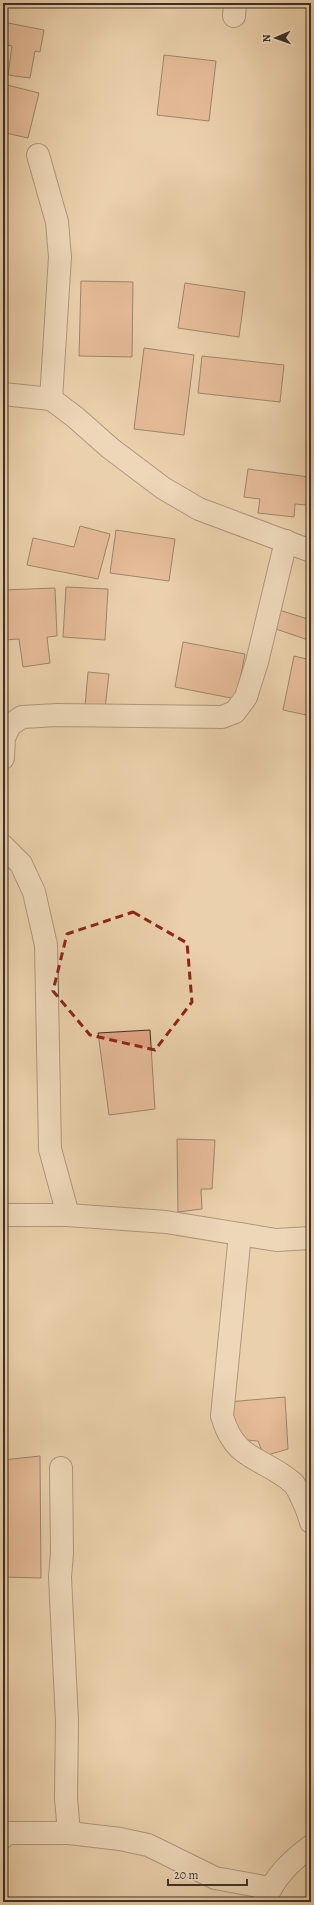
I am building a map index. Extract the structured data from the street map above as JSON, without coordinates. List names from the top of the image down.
{
  "scale_bar": "20 m",
  "north": "left"
}
